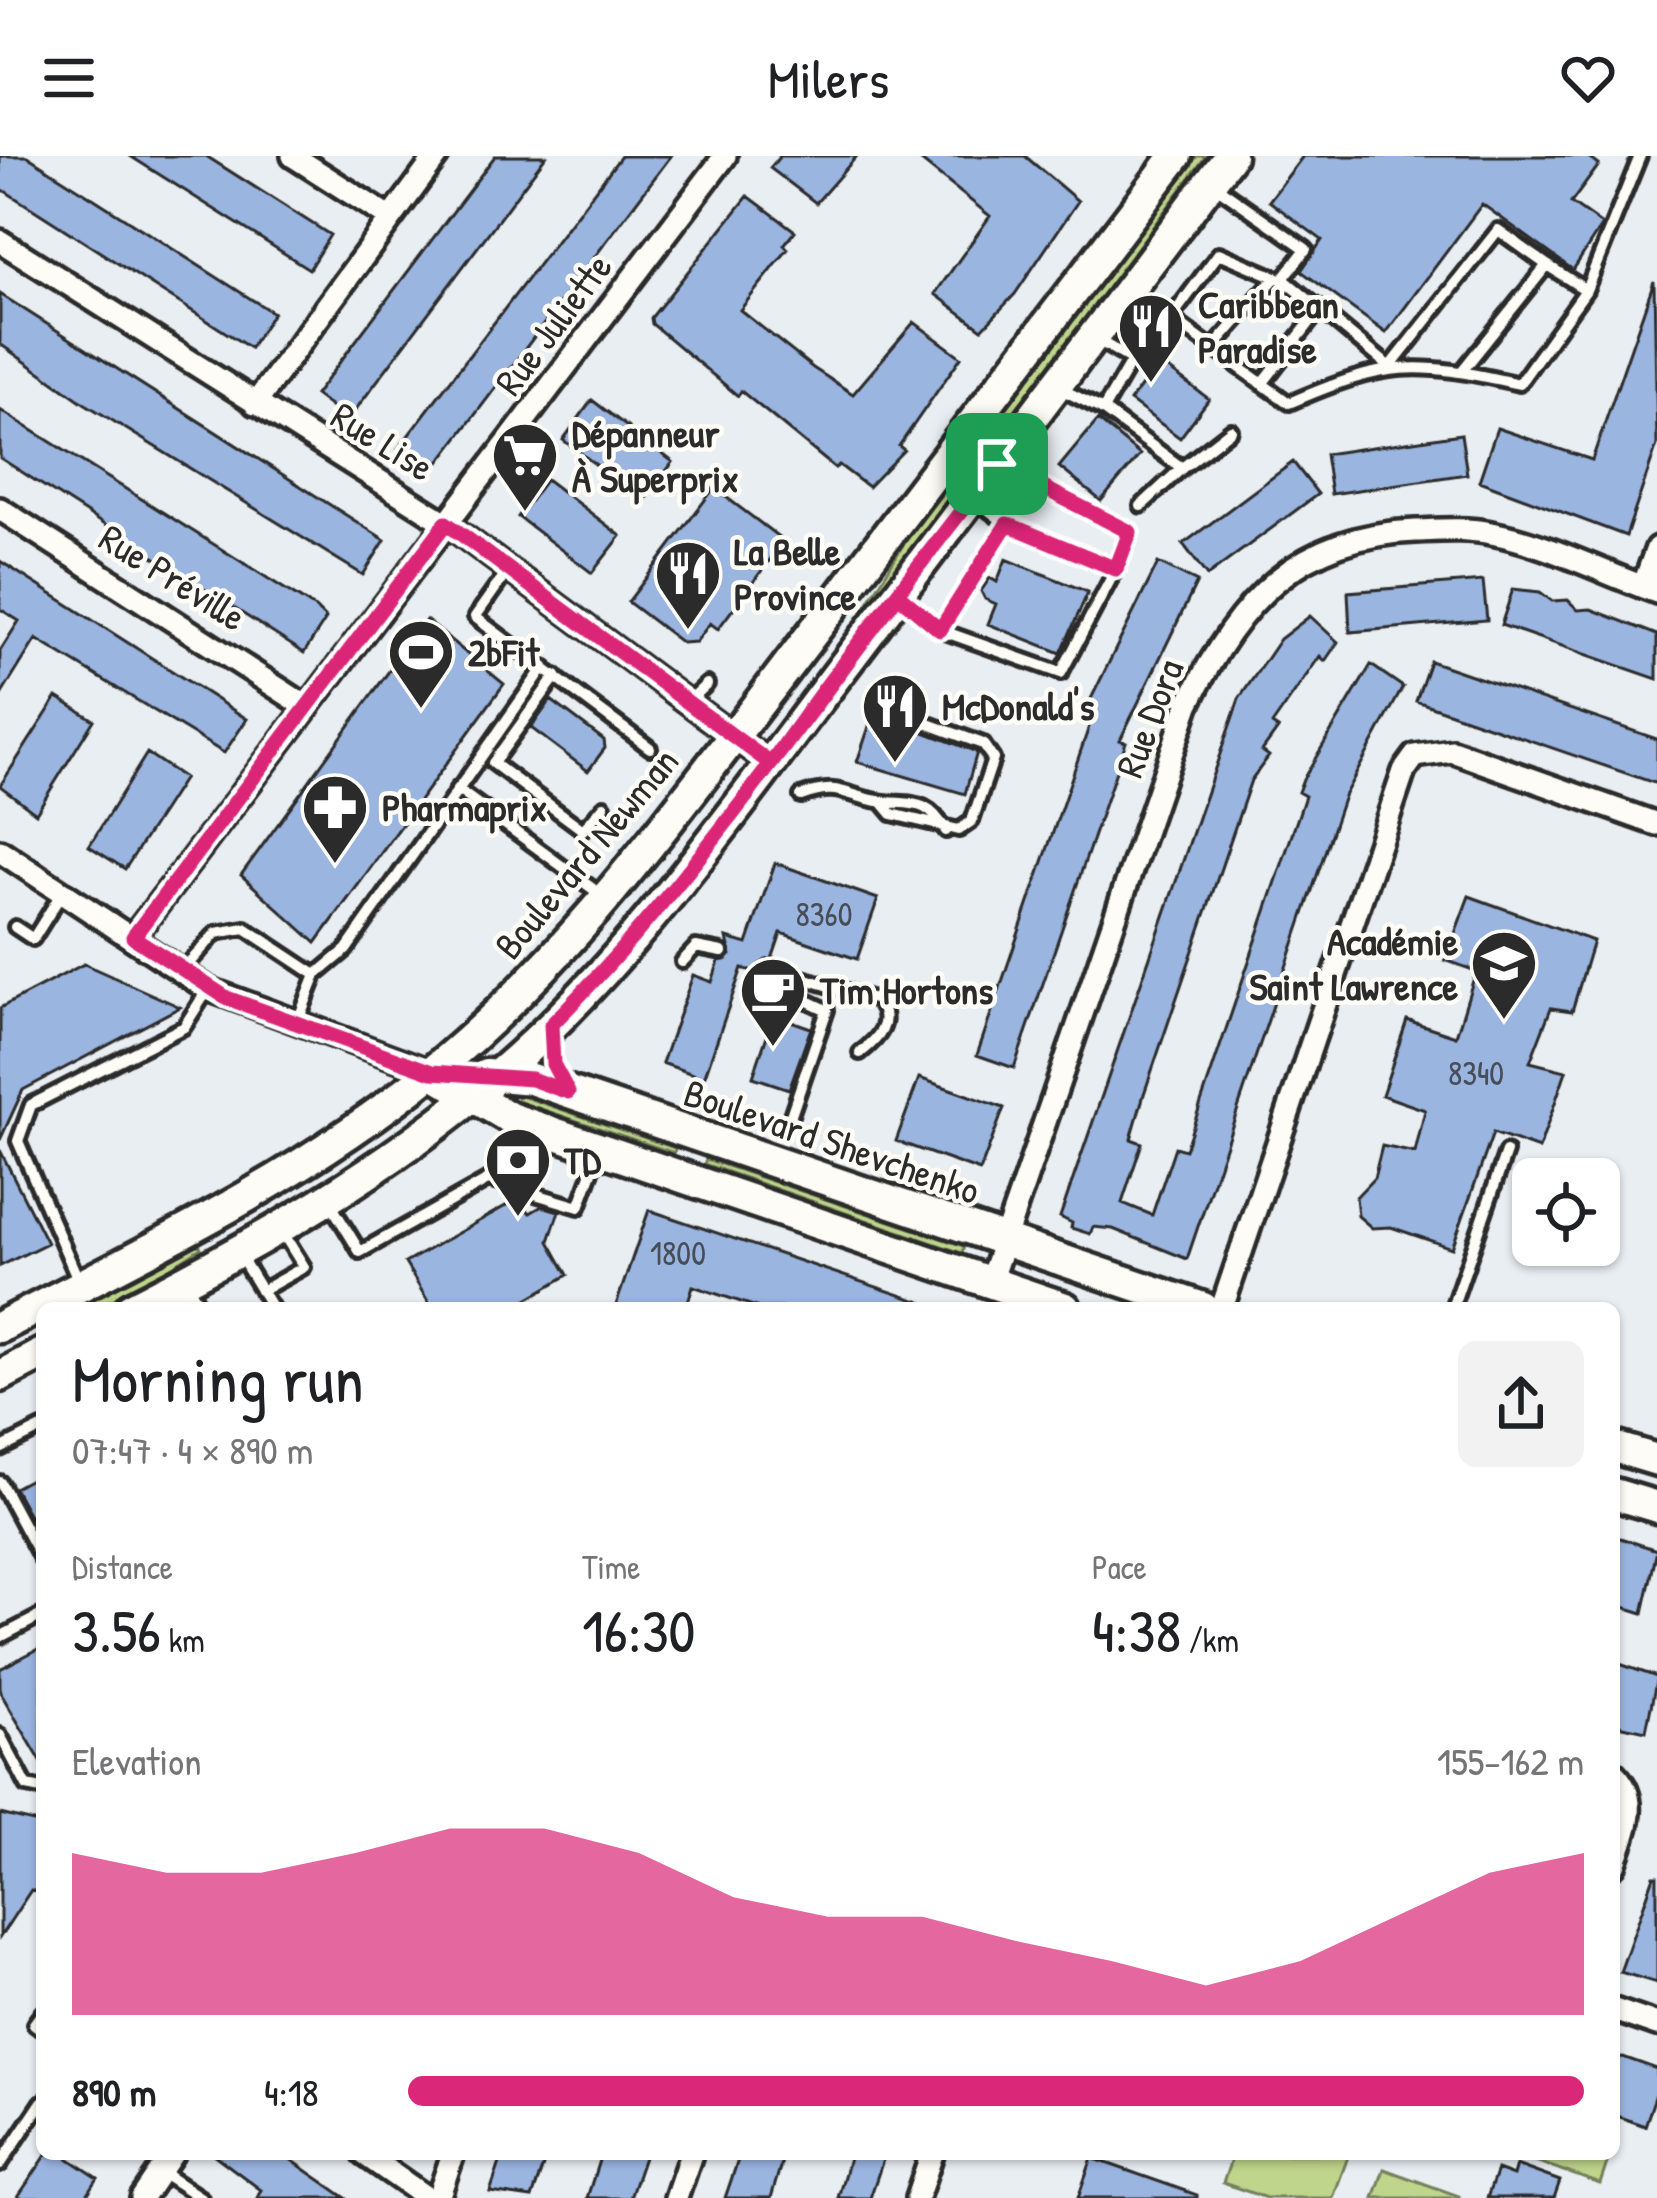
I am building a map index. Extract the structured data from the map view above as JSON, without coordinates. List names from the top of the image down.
{
  "streets": {
    "main road": ["Boulevard Newman", "Boulevard Shevchenko"],
    "street": [
      "Rue Juliette",
      "Rue Lise",
      "Rue Préville",
      "Rue Dora"
    ]
  },
  "crossings": [
    ["Rue Juliette", "Rue Lise"],
    ["Rue Juliette", "Rue Préville"],
    ["Rue Juliette", "Boulevard Shevchenko"],
    ["Rue Lise", "Boulevard Newman"],
    ["Rue Dora", "Boulevard Shevchenko"],
    ["Boulevard Newman", "Boulevard Shevchenko"]
  ],
  "places": {
    "restaurant": ["Caribbean Paradise", "La Belle Province", "McDonald's"],
    "supermarket": ["Dépanneur À Superprix"],
    "sports": ["2bFit"],
    "pharmacy": ["Pharmaprix"],
    "school or university": ["Académie Saint Lawrence"],
    "cafe": ["Tim Hortons"],
    "bank": ["TD"]
  },
  "house_numbers": ["8360", "8340", "1800"],
  "page": {
    "header": "Milers",
    "heading": ["Morning run", "07:47 · 4 × 890 m"],
    "stats": [
      ["Distance", "3.56 km"],
      ["Time", "16:30"],
      ["Pace", "4:38 /km"]
    ],
    "chart": ["Elevation", "155–162 m"],
    "list": [
      {
        "name": "890 m",
        "note": "4:18"
      }
    ]
  }
}
